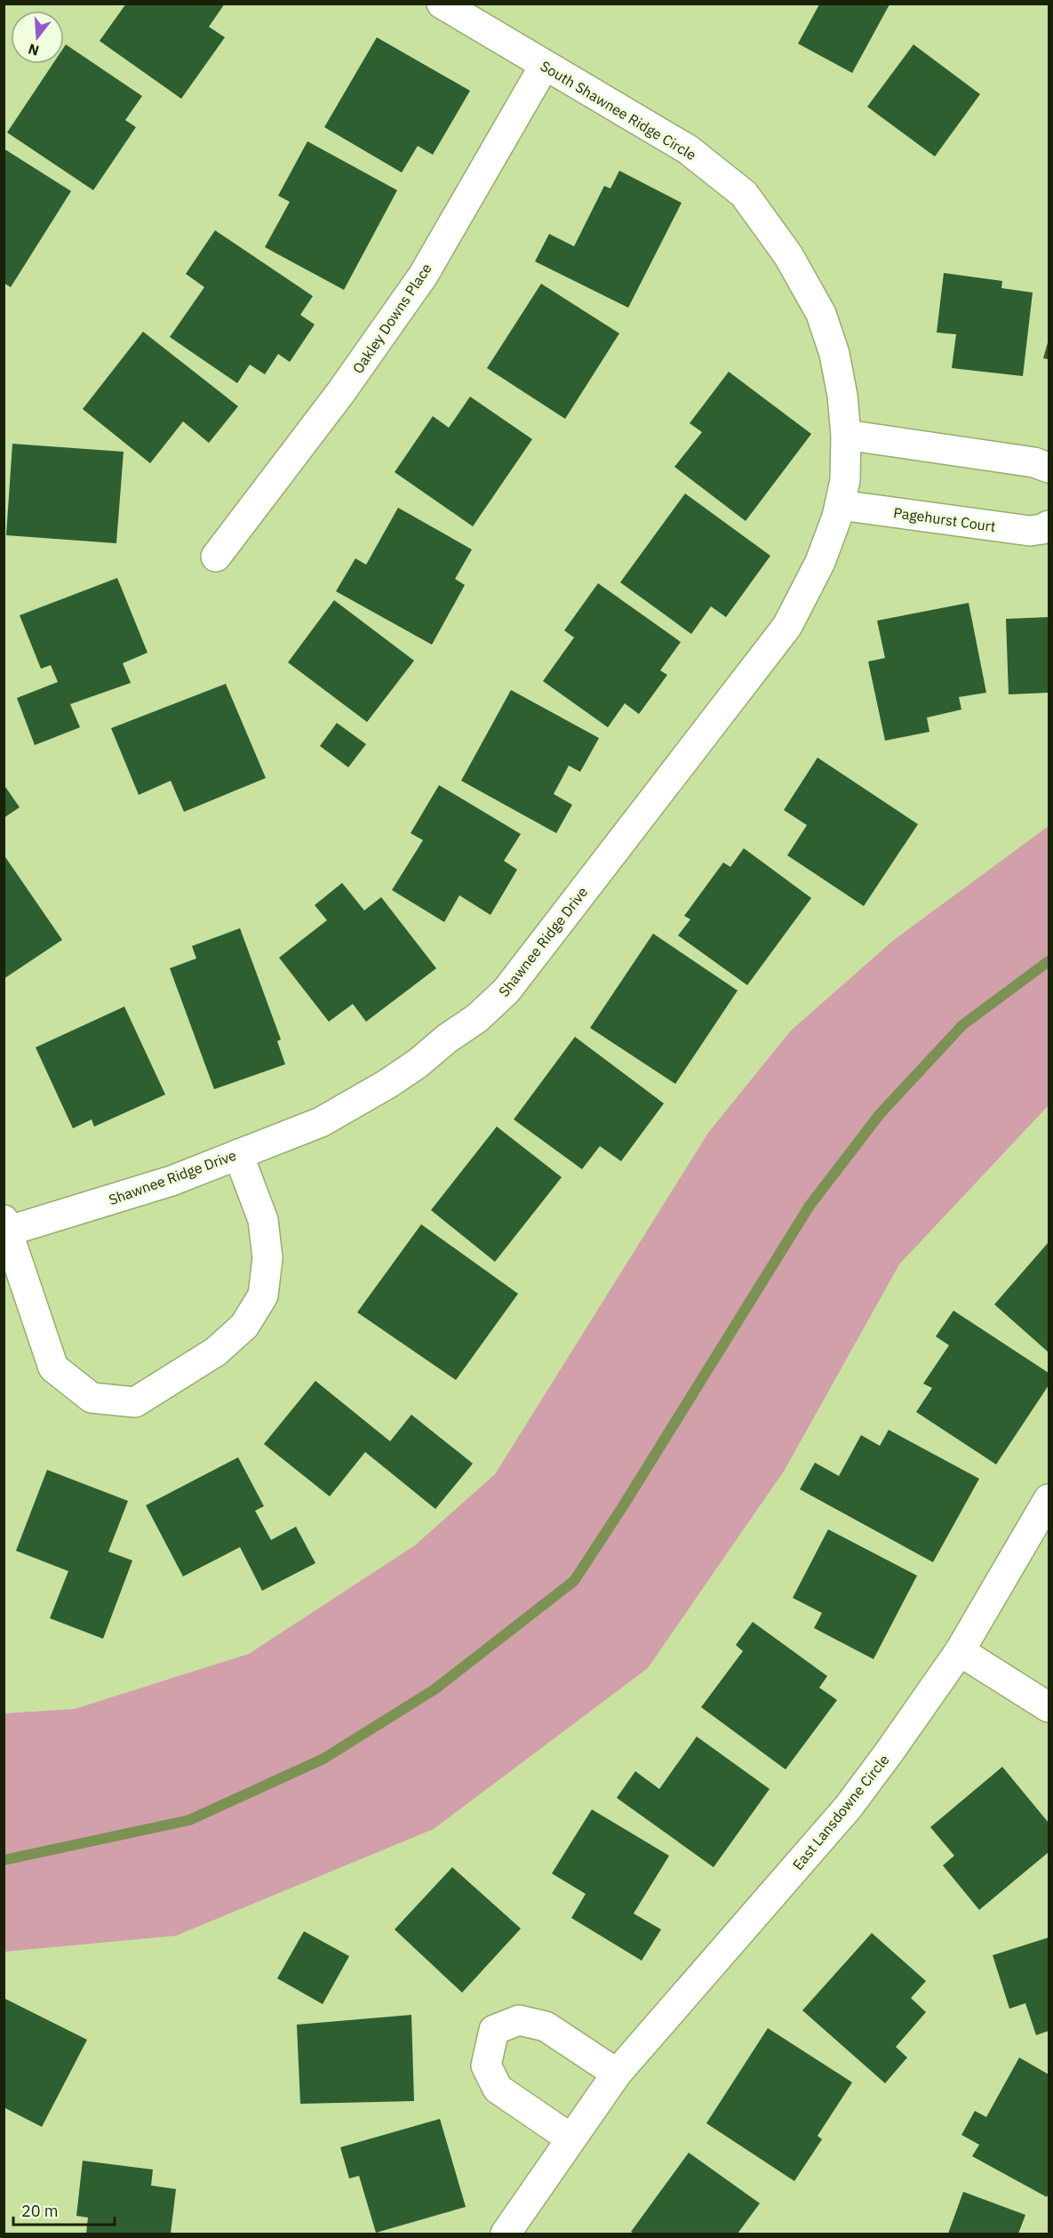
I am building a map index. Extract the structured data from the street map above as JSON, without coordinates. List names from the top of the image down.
{
  "streets": {
    "street": [
      "South Shawnee Ridge Circle",
      "Oakley Downs Place",
      "Pagehurst Court",
      "Shawnee Ridge Drive",
      "East Lansdowne Circle"
    ]
  },
  "crossings": [
    ["South Shawnee Ridge Circle", "Oakley Downs Place"],
    ["South Shawnee Ridge Circle", "Pagehurst Court"],
    ["South Shawnee Ridge Circle", "Shawnee Ridge Drive"],
    ["Pagehurst Court", "Shawnee Ridge Drive"]
  ],
  "scale_bar": "20 m",
  "north": "bottom"
}
